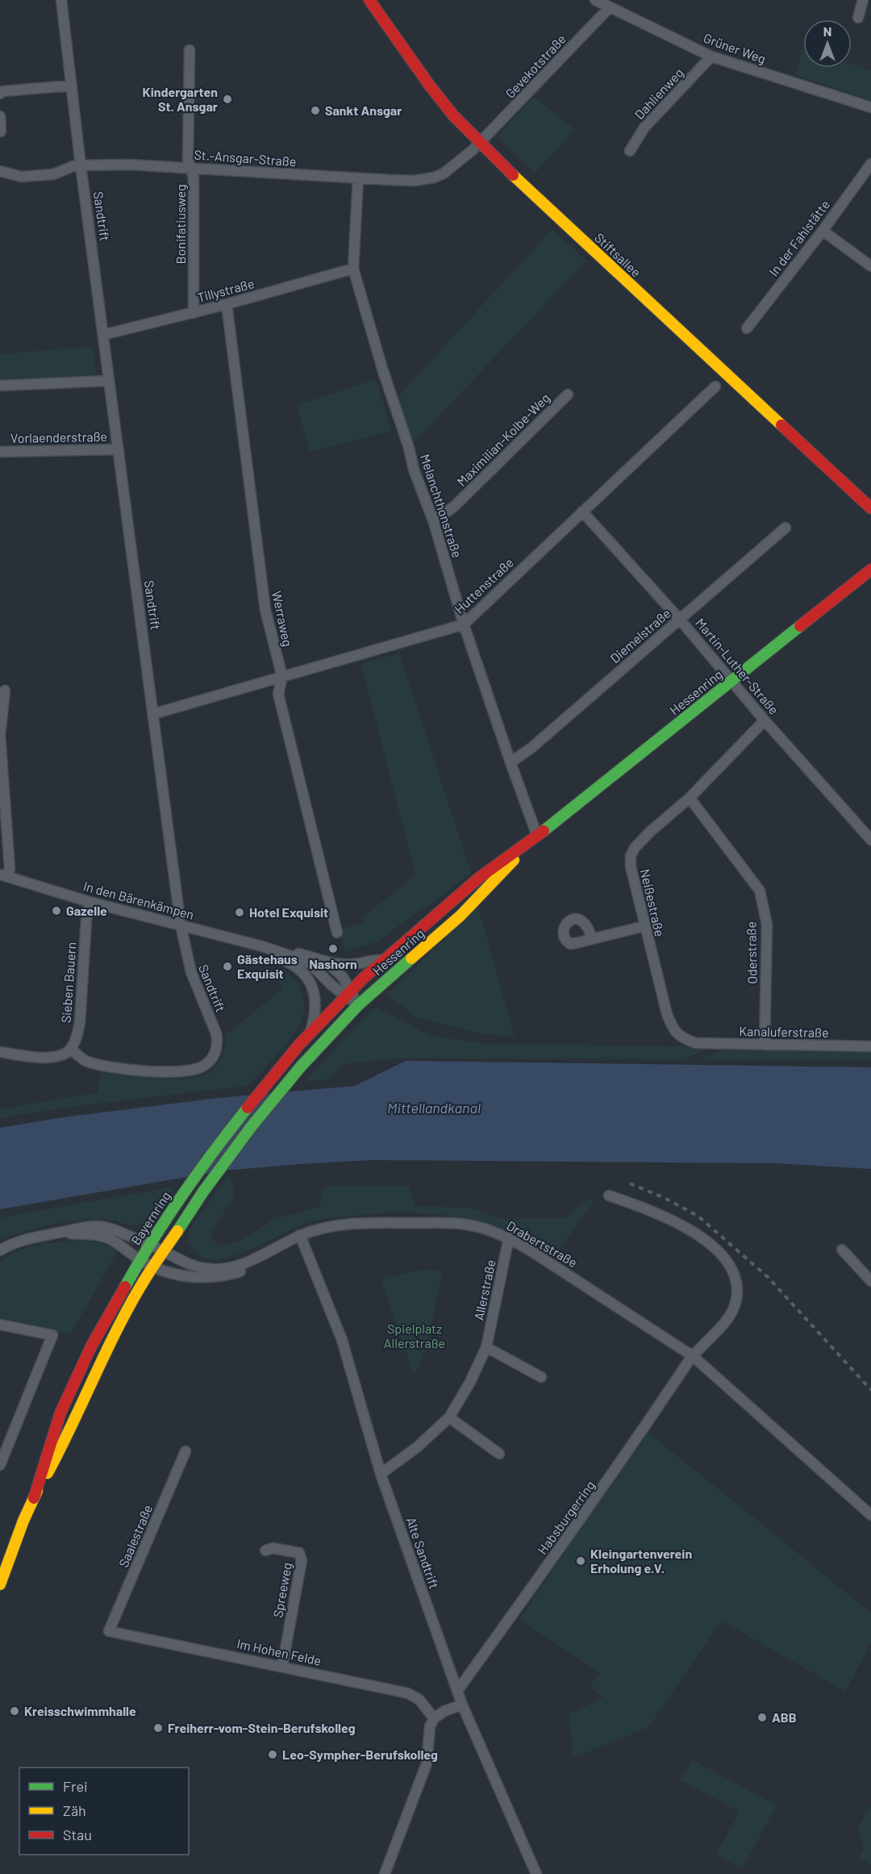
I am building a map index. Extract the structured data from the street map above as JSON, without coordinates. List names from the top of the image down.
{
  "streets": {
    "street": [
      "Grüner Weg",
      "Gevekotstraße",
      "Dahlienweg",
      "St.-Ansgar-Straße",
      "Sandtrift",
      "Bonifatiusweg",
      "In der Fahlstätte",
      "Stiftsallee",
      "Tillystraße",
      "Vorlaenderstraße",
      "Maximilian-Kolbe-Weg",
      "Melanchthonstraße",
      "Huttenstraße",
      "Werraweg",
      "Diemelstraße",
      "Martin-Luther-Straße",
      "Hessenring",
      "In den Bärenkämpen",
      "Neißestraße",
      "Oderstraße",
      "Sieben Bauern",
      "Kanaluferstraße",
      "Bayernring",
      "Drabertstraße",
      "Allerstraße",
      "Habsburgerring",
      "Saalestraße",
      "Alte Sandtrift",
      "Spreeweg",
      "Im Hohen Felde"
    ]
  },
  "crossings": [
    ["Grüner Weg", "Gevekotstraße"],
    ["Grüner Weg", "Dahlienweg"],
    ["Gevekotstraße", "St.-Ansgar-Straße"],
    ["Gevekotstraße", "Stiftsallee"],
    ["St.-Ansgar-Straße", "Sandtrift"],
    ["St.-Ansgar-Straße", "Bonifatiusweg"],
    ["St.-Ansgar-Straße", "Stiftsallee"],
    ["St.-Ansgar-Straße", "Melanchthonstraße"],
    ["Sandtrift", "Tillystraße"],
    ["Sandtrift", "Vorlaenderstraße"],
    ["Sandtrift", "Huttenstraße"],
    ["Sandtrift", "In den Bärenkämpen"],
    ["Sandtrift", "Sieben Bauern"],
    ["Bonifatiusweg", "Tillystraße"],
    ["Tillystraße", "Melanchthonstraße"],
    ["Tillystraße", "Werraweg"],
    ["Maximilian-Kolbe-Weg", "Melanchthonstraße"],
    ["Melanchthonstraße", "Huttenstraße"],
    ["Melanchthonstraße", "Diemelstraße"],
    ["Melanchthonstraße", "Hessenring"],
    ["Huttenstraße", "Werraweg"],
    ["Huttenstraße", "Martin-Luther-Straße"],
    ["Diemelstraße", "Martin-Luther-Straße"],
    ["Martin-Luther-Straße", "Hessenring"],
    ["Martin-Luther-Straße", "Neißestraße"],
    ["Hessenring", "In den Bärenkämpen"],
    ["Hessenring", "Bayernring"],
    ["In den Bärenkämpen", "Sieben Bauern"],
    ["In den Bärenkämpen", "Bayernring"],
    ["Neißestraße", "Oderstraße"],
    ["Neißestraße", "Kanaluferstraße"],
    ["Oderstraße", "Kanaluferstraße"],
    ["Bayernring", "Drabertstraße"],
    ["Drabertstraße", "Allerstraße"],
    ["Drabertstraße", "Habsburgerring"],
    ["Drabertstraße", "Alte Sandtrift"],
    ["Allerstraße", "Alte Sandtrift"],
    ["Habsburgerring", "Alte Sandtrift"],
    ["Saalestraße", "Im Hohen Felde"],
    ["Spreeweg", "Im Hohen Felde"]
  ],
  "water": ["Mittellandkanal"],
  "parks": ["Spielplatz Allerstraße"],
  "places": [
    "Kindergarten St. Ansgar",
    "Sankt Ansgar",
    "Gazelle",
    "Hotel Exquisit",
    "Nashorn",
    "Gästehaus Exquisit",
    "Kleingartenverein Erholung e.V.",
    "Kreisschwimmhalle",
    "ABB",
    "Freiherr-vom-Stein-Berufskolleg",
    "Leo-Sympher-Berufskolleg"
  ],
  "legend": ["Frei", "Zäh", "Stau"],
  "north": "top"
}
